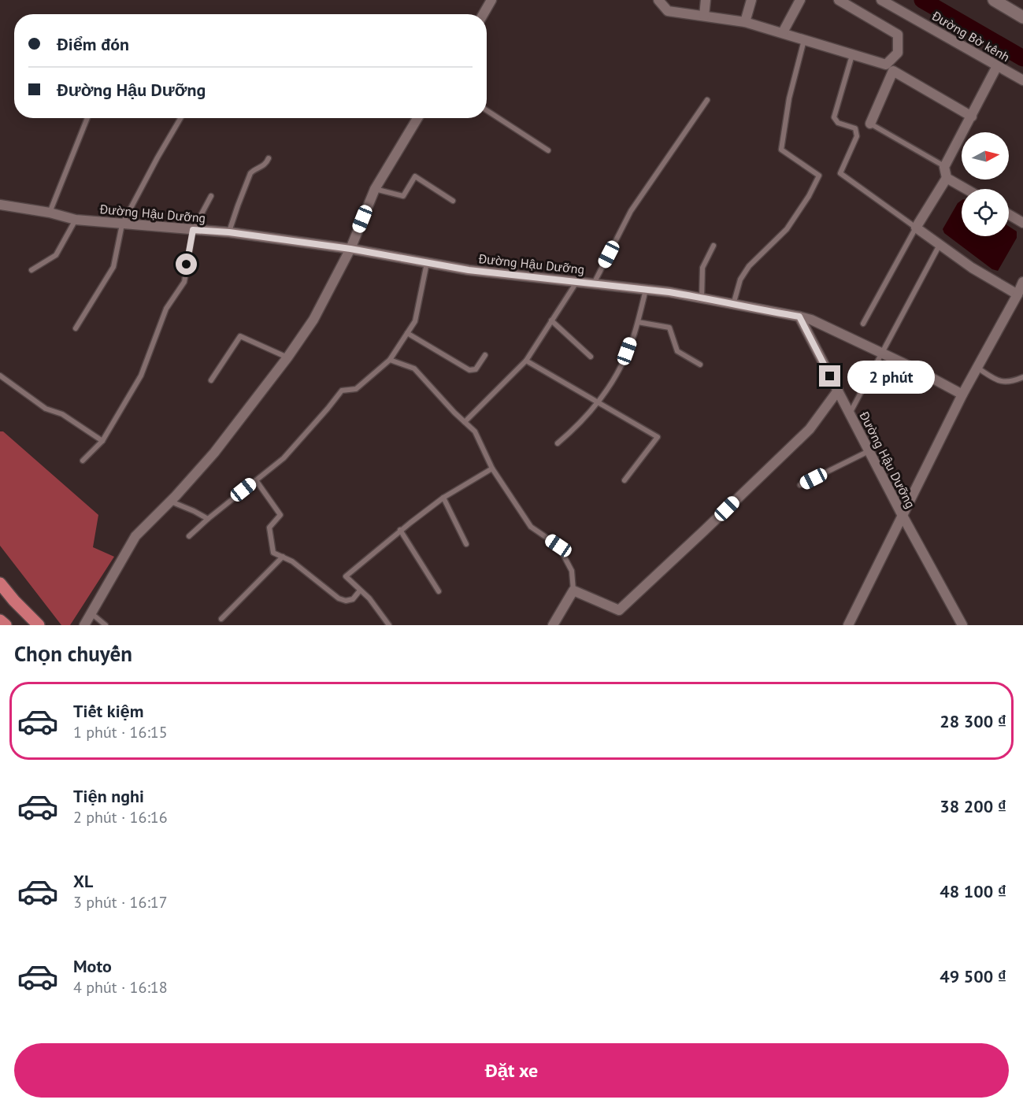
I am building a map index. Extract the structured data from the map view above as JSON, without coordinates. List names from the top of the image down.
{
  "streets": {
    "street": ["Đường Bờ kênh", "Đường Hậu Dưỡng"]
  },
  "north": "right",
  "page": {
    "banner": ["Điểm đón", "Đường Hậu Dưỡng"],
    "bubble": "2 phút",
    "heading": "Chọn chuyến",
    "list": [
      {
        "name": "Tiết kiệm",
        "note": "1 phút · 16:15",
        "value": "28 300 ₫"
      },
      {
        "name": "Tiện nghi",
        "note": "2 phút · 16:16",
        "value": "38 200 ₫"
      },
      {
        "name": "XL",
        "note": "3 phút · 16:17",
        "value": "48 100 ₫"
      },
      {
        "name": "Moto",
        "note": "4 phút · 16:18",
        "value": "49 500 ₫"
      }
    ],
    "buttons": "Đặt xe"
  }
}
